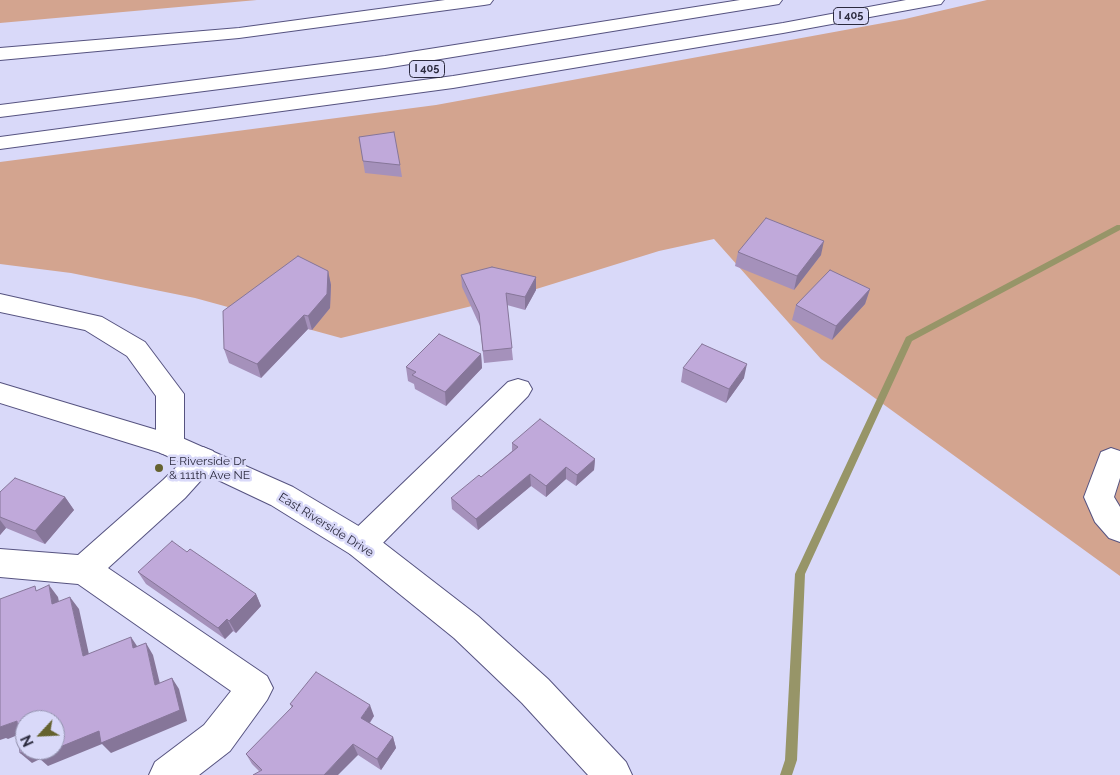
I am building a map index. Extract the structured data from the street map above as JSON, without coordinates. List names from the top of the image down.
{
  "streets": {
    "main road": ["I 405", "East Riverside Drive"]
  },
  "places": ["E Riverside Dr & 111th Ave NE"],
  "north": "bottom left"
}
